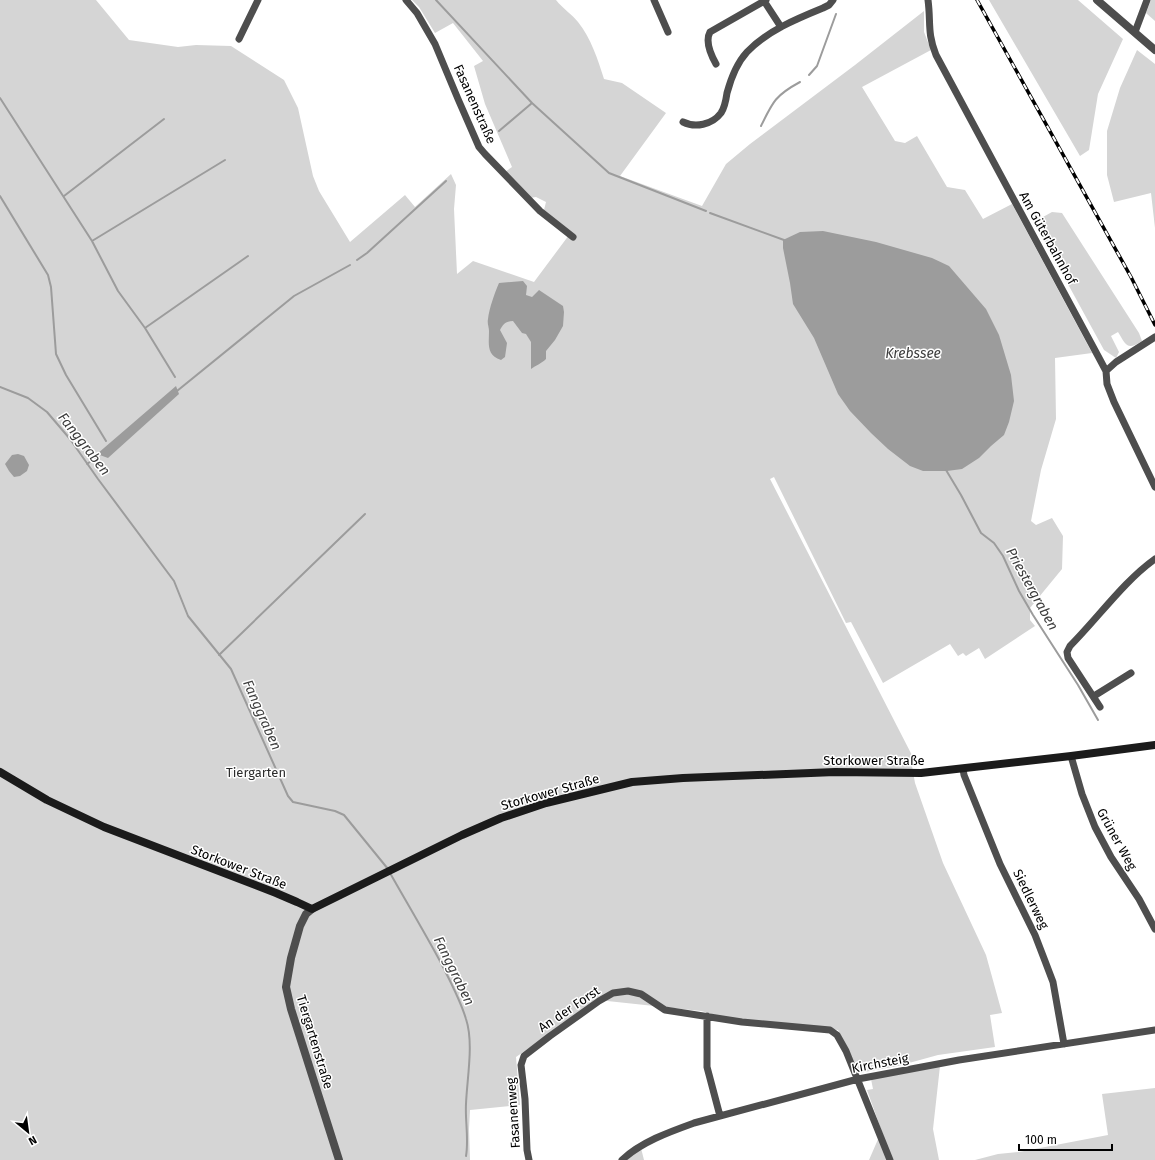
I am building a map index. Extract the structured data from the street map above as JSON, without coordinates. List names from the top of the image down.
{
  "streets": {
    "main road": ["Storkower Straße"],
    "street": [
      "Fasanenstraße",
      "Am Güterbahnhof",
      "Grüner Weg",
      "Siedlerweg",
      "An der Forst",
      "Tiergartenstraße",
      "Kirchsteig",
      "Fasanenweg"
    ]
  },
  "crossings": [
    ["Storkower Straße", "Grüner Weg"],
    ["Storkower Straße", "Siedlerweg"],
    ["Storkower Straße", "Tiergartenstraße"],
    ["Siedlerweg", "Kirchsteig"],
    ["An der Forst", "Kirchsteig"],
    ["An der Forst", "Fasanenweg"]
  ],
  "water": ["Krebssee", "Fanggraben", "Priestergraben"],
  "parks": ["Tiergarten"],
  "scale_bar": "100 m",
  "north": "bottom right"
}
